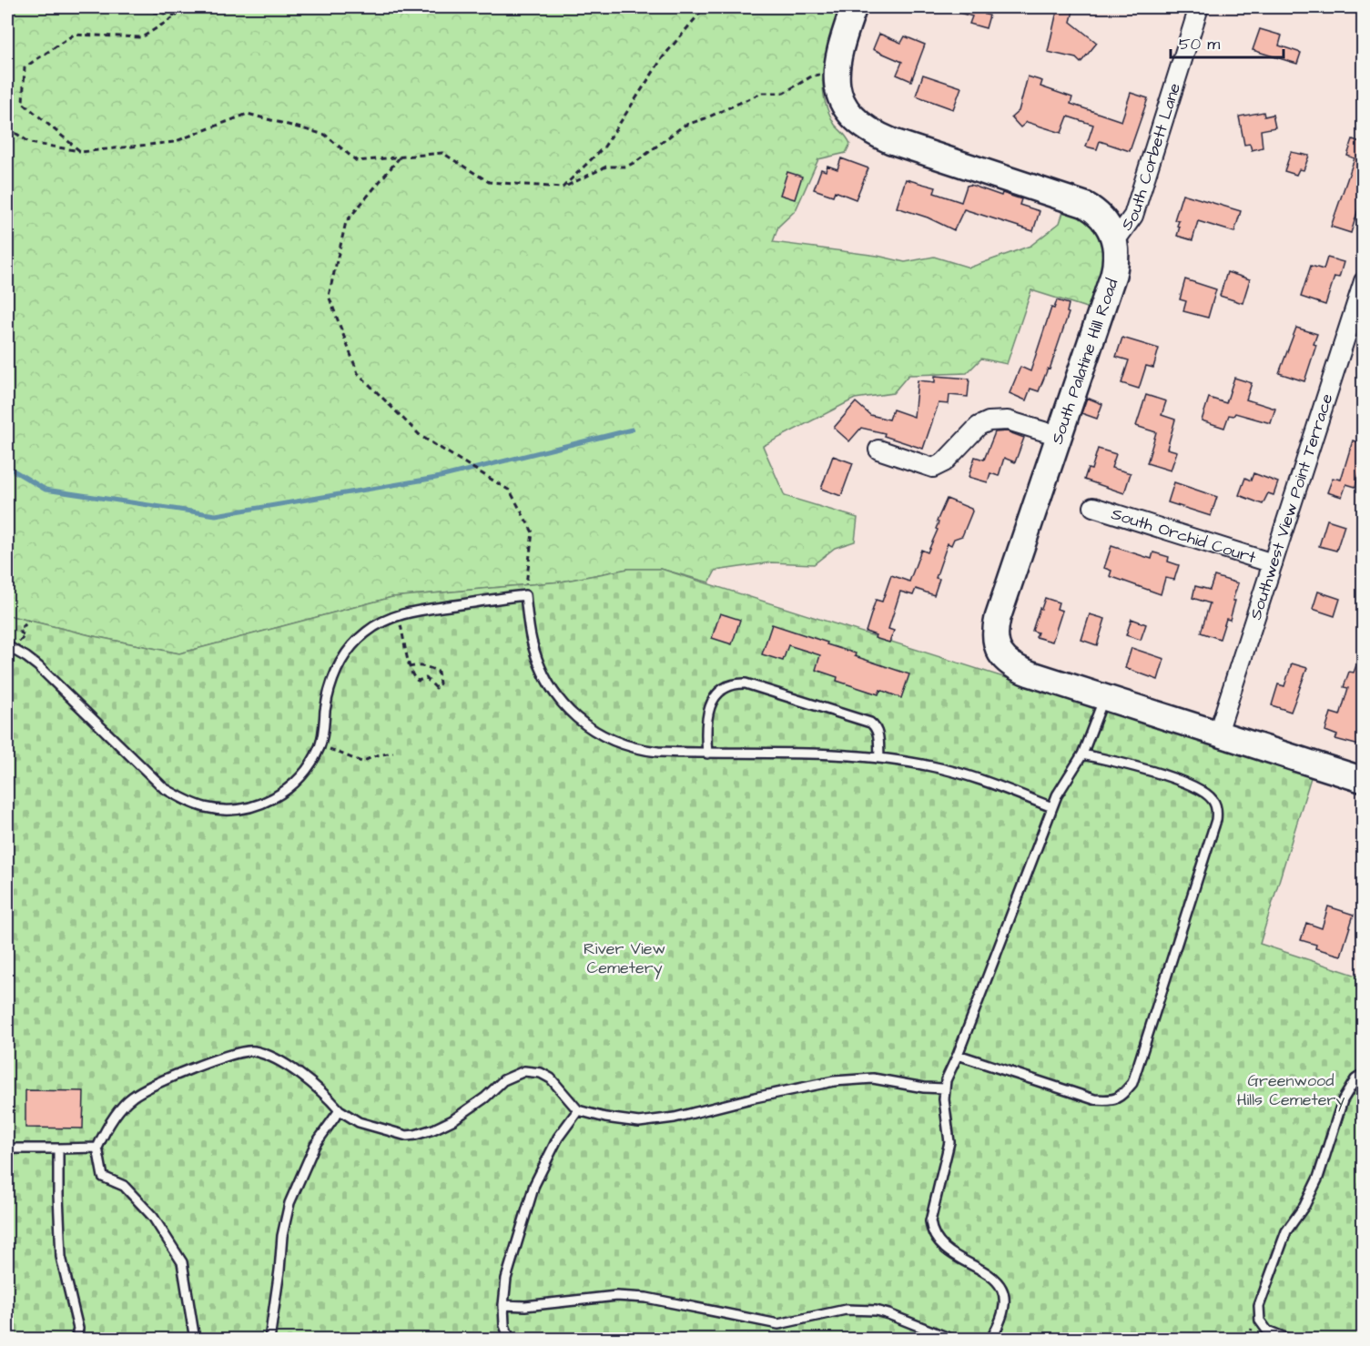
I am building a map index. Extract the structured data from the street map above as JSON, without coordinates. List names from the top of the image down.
{
  "streets": {
    "street": [
      "South Corbett Lane",
      "South Palatine Hill Road",
      "Southwest View Point Terrace",
      "South Orchid Court"
    ]
  },
  "crossings": [
    ["South Corbett Lane", "South Palatine Hill Road"],
    ["South Palatine Hill Road", "Southwest View Point Terrace"],
    ["Southwest View Point Terrace", "South Orchid Court"]
  ],
  "parks": ["River View Cemetery", "Greenwood Hills Cemetery"],
  "scale_bar": "50 m"
}
